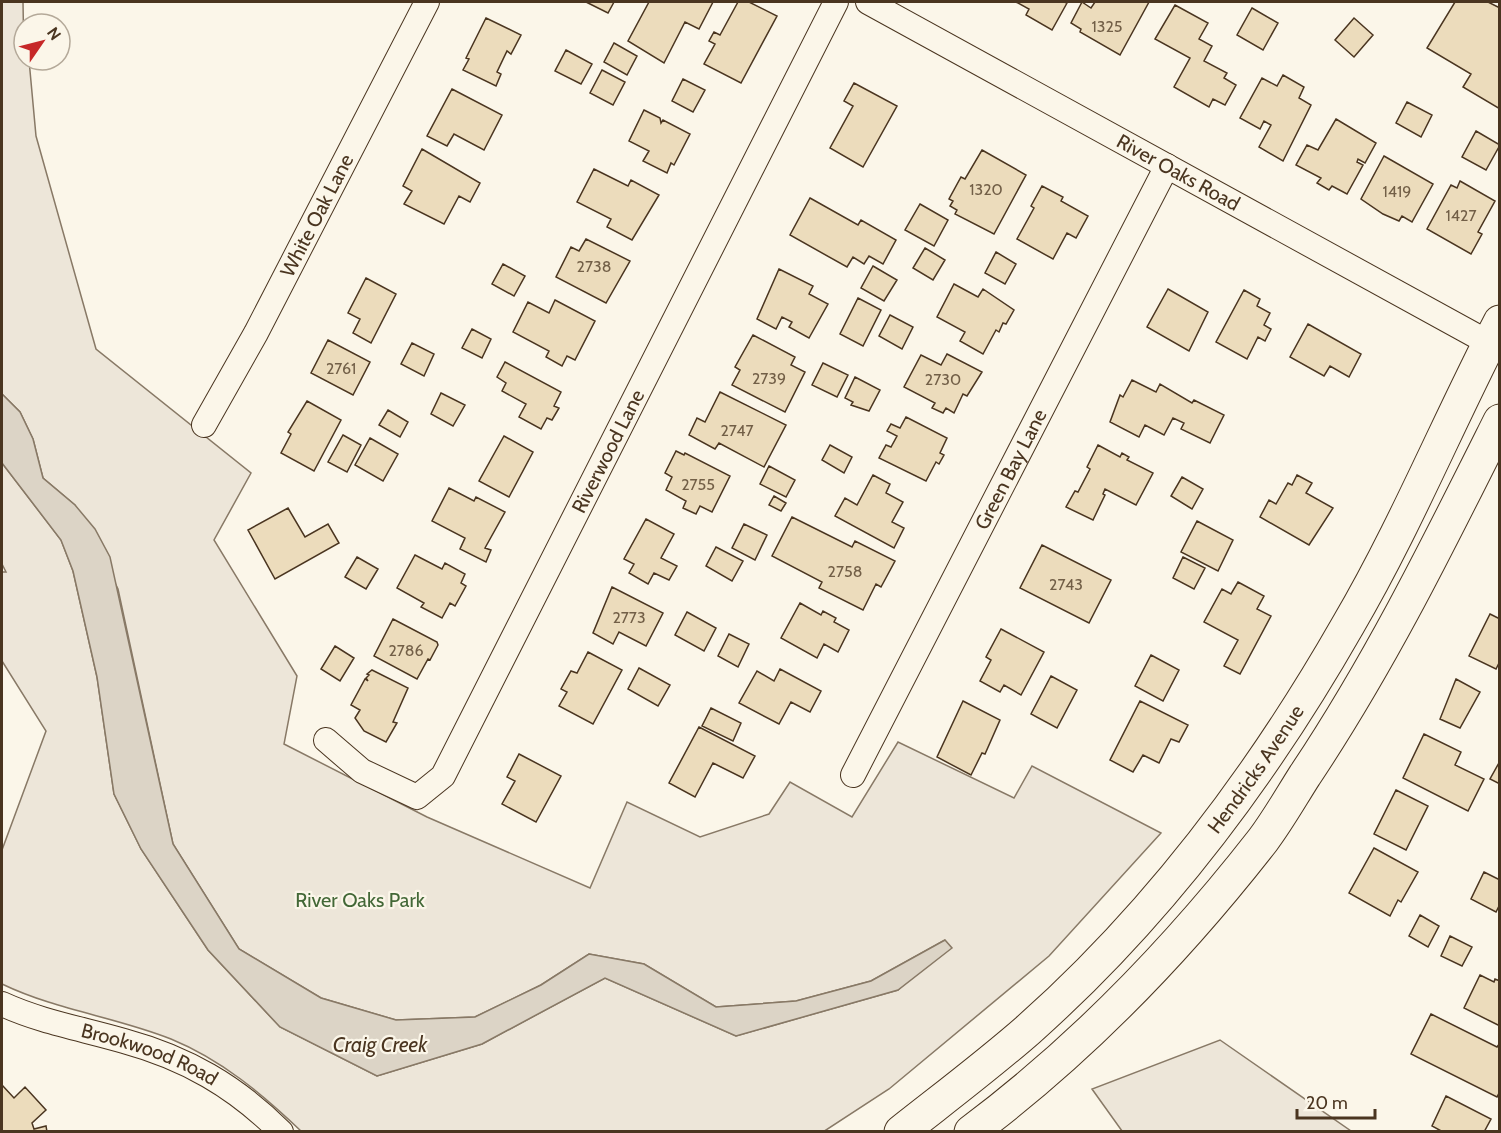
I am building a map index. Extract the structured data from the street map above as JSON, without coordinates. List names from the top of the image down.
{
  "streets": {
    "main road": ["Hendricks Avenue"],
    "street": [
      "River Oaks Road",
      "White Oak Lane",
      "Riverwood Lane",
      "Green Bay Lane",
      "Brookwood Road"
    ]
  },
  "crossings": [
    ["River Oaks Road", "Green Bay Lane"],
    ["River Oaks Road", "Hendricks Avenue"]
  ],
  "water": ["Craig Creek"],
  "parks": ["River Oaks Park"],
  "house_numbers": [
    "1325",
    "1320",
    "1419",
    "1427",
    "2738",
    "2761",
    "2739",
    "2730",
    "2747",
    "2755",
    "2758",
    "2743",
    "2773",
    "2786"
  ],
  "scale_bar": "20 m",
  "north": "top right"
}
